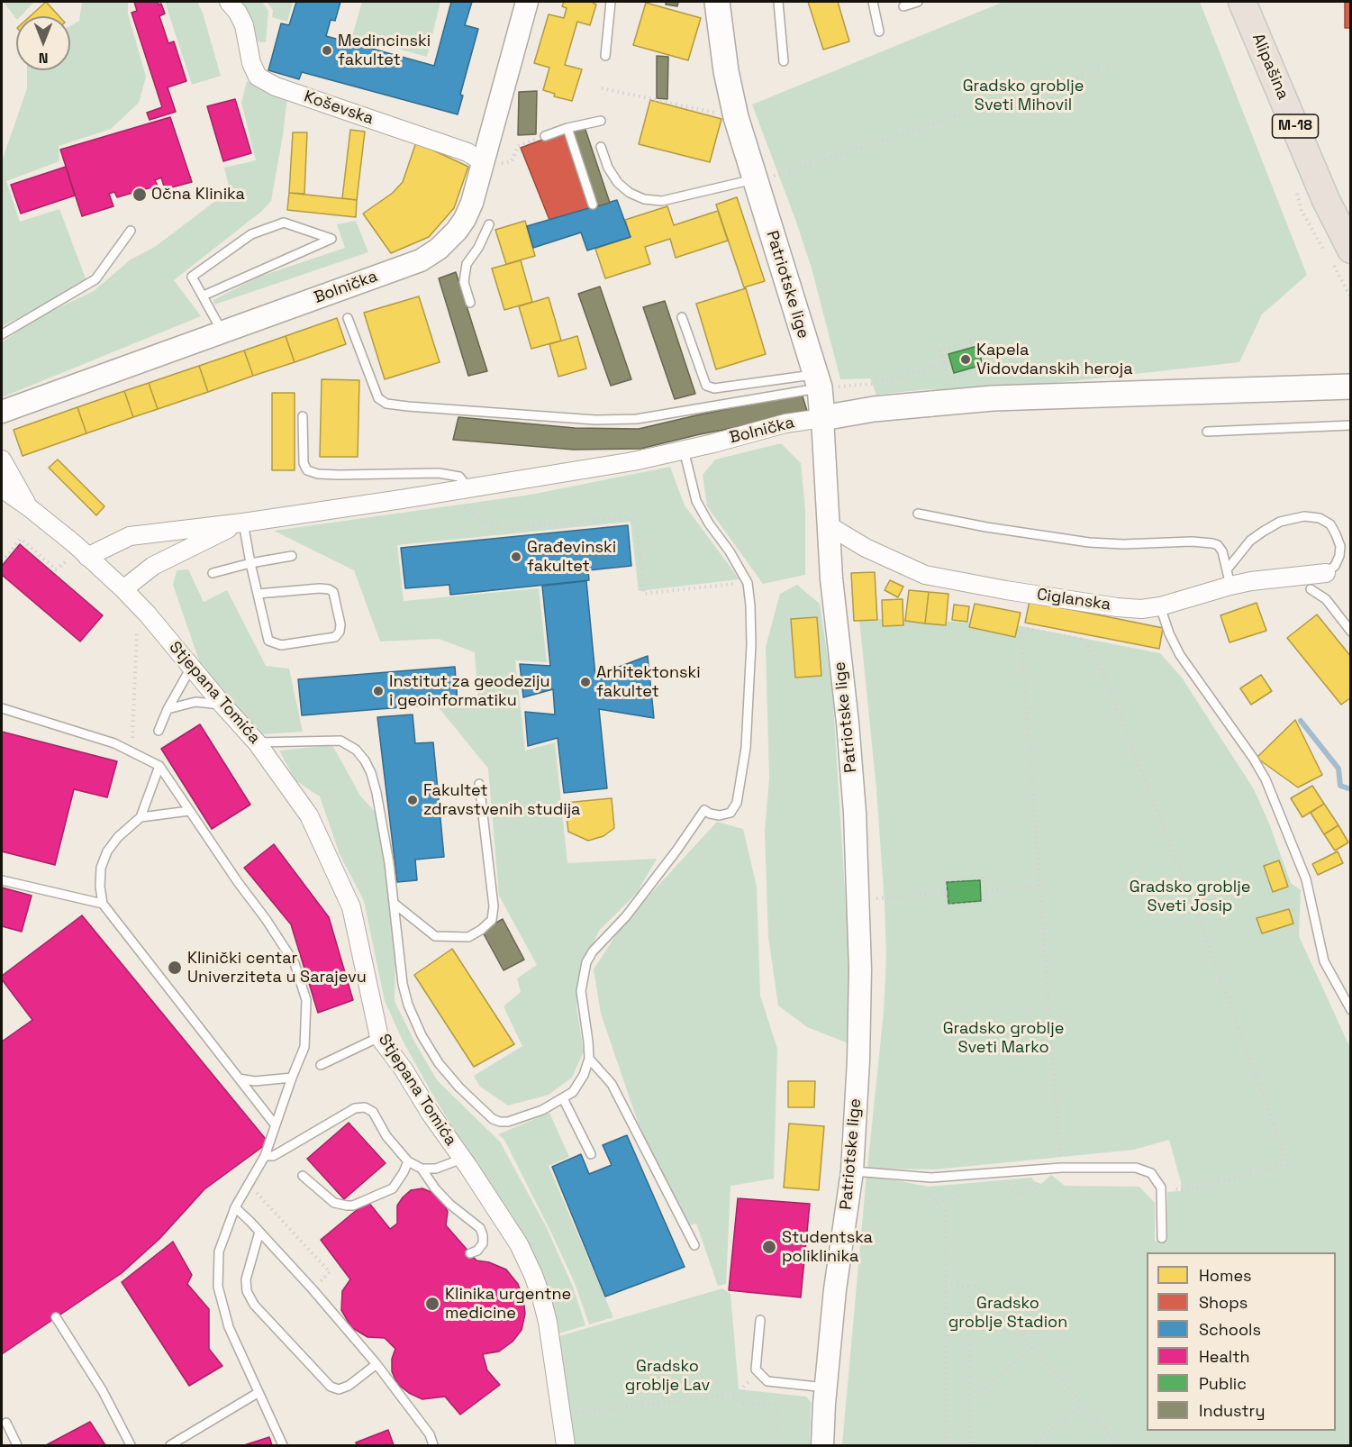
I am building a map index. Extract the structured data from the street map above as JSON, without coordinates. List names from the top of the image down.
{
  "streets": {
    "main road": [
      "Alipašina",
      "M-18",
      "Patriotske lige",
      "Bolnička"
    ],
    "street": ["Koševska", "Ciglanska", "Stjepana Tomića"]
  },
  "crossings": [
    ["Koševska", "Bolnička"],
    ["Patriotske lige", "Bolnička"],
    ["Patriotske lige", "Ciglanska"],
    ["Bolnička", "Stjepana Tomića"]
  ],
  "parks": [
    "Gradsko groblje Sveti Mihovil",
    "Gradsko groblje Sveti Josip",
    "Gradsko groblje Sveti Marko",
    "Gradsko groblje Stadion",
    "Gradsko groblje Lav"
  ],
  "places": [
    "Medincinski fakultet",
    "Očna Klinika",
    "Kapela Vidovdanskih heroja",
    "Građevinski fakultet",
    "Arhitektonski fakultet",
    "Institut za geodeziju i geoinformatiku",
    "Fakultet zdravstvenih studija",
    "Klinički centar Univerziteta u Sarajevu",
    "Studentska poliklinika",
    "Klinika urgentne medicine"
  ],
  "legend": [
    "Homes",
    "Shops",
    "Schools",
    "Health",
    "Public",
    "Industry"
  ],
  "north": "bottom"
}
